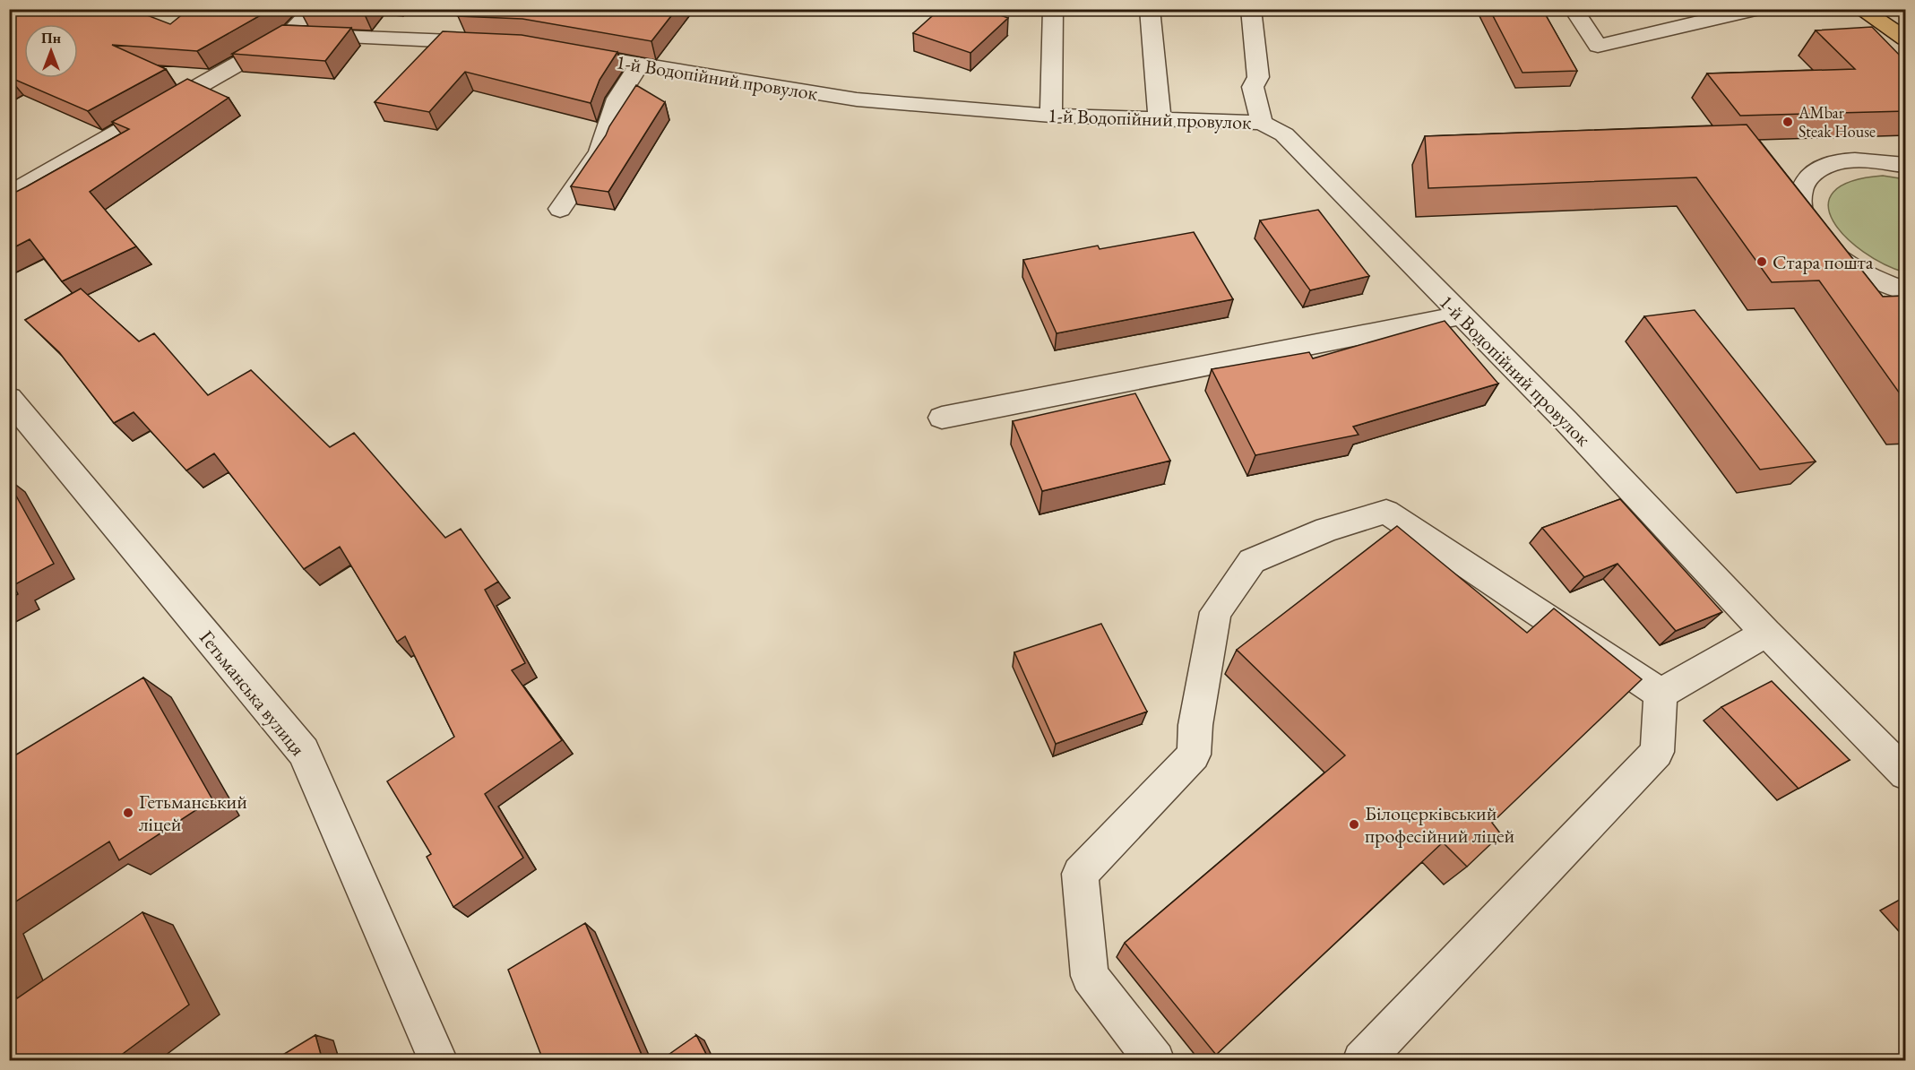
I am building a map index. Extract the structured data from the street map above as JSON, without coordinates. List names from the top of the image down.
{
  "streets": {
    "street": ["1-й Водопійний провулок", "Гетьманська вулиця"]
  },
  "places": [
    "AMbar Steak House",
    "Стара пошта",
    "Гетьманський ліцей",
    "Білоцерківський професійний ліцей"
  ],
  "north": "top"
}
